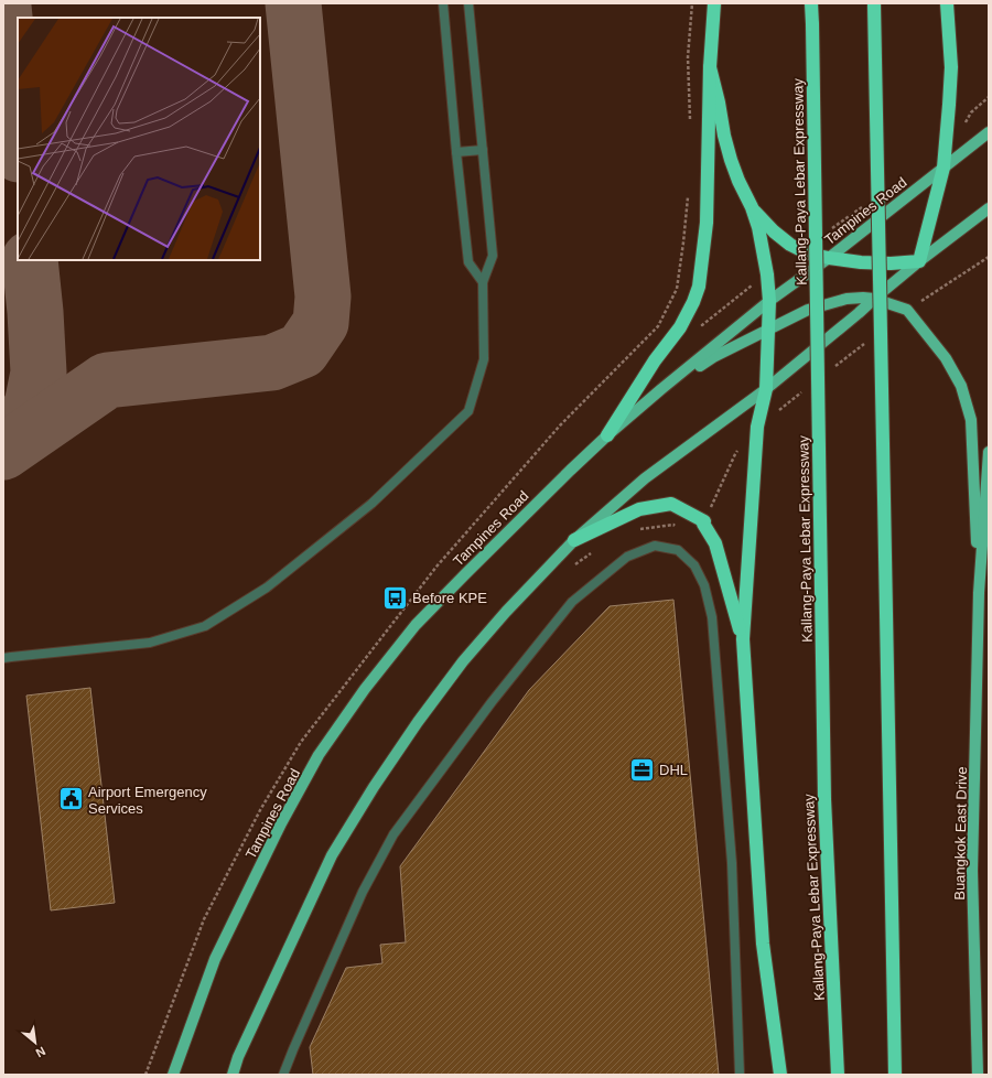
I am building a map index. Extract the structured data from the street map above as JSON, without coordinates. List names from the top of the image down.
{
  "streets": {
    "highway": ["Kallang-Paya Lebar Expressway"],
    "main road": ["Tampines Road", "Buangkok East Drive"]
  },
  "places": {
    "bus stop": ["Before KPE"],
    "office": ["DHL"],
    "public building": ["Airport Emergency Services"]
  },
  "north": "bottom right"
}
